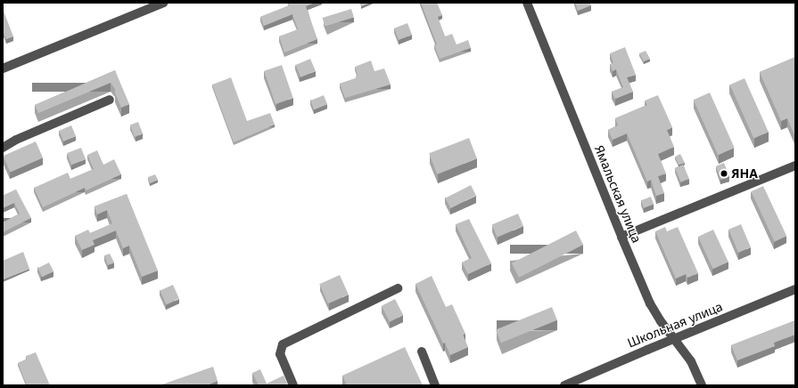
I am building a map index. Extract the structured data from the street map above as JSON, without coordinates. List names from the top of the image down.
{
  "streets": {
    "street": ["Ямальская улица", "Школьная улица"]
  },
  "crossings": [
    ["Ямальская улица", "Школьная улица"]
  ],
  "places": ["ЯНА"]
}
